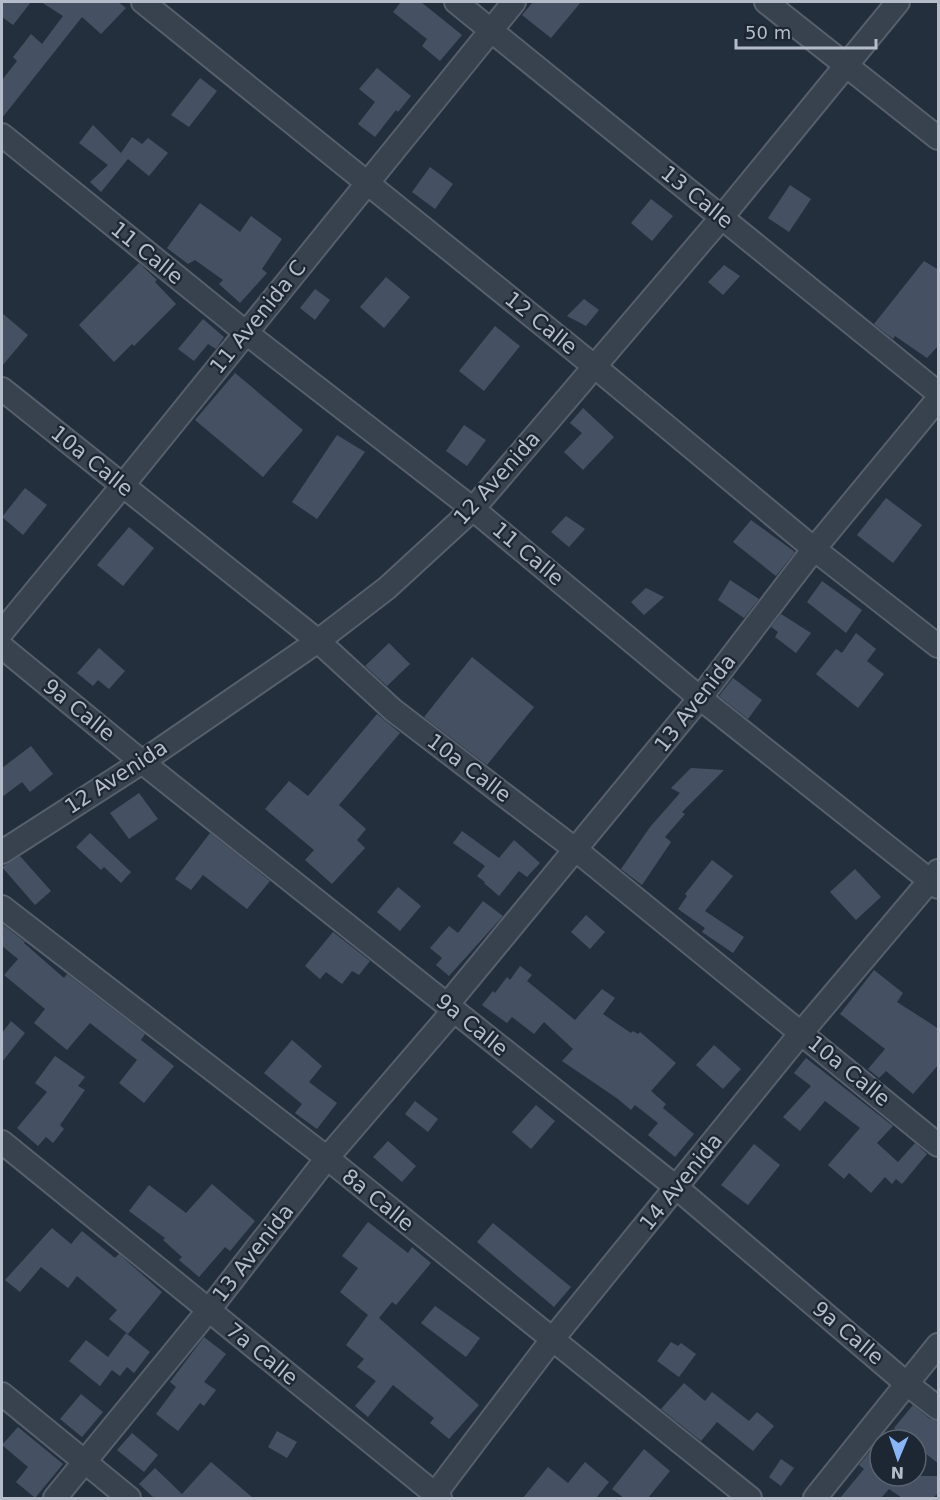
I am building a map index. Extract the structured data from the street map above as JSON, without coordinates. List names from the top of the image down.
{
  "streets": {
    "street": [
      "13 Calle",
      "11 Calle",
      "11 Avenida C",
      "12 Calle",
      "10a Calle",
      "12 Avenida",
      "13 Avenida",
      "9a Calle",
      "14 Avenida",
      "8a Calle",
      "7a Calle"
    ]
  },
  "crossings": [
    ["13 Calle", "11 Avenida C"],
    ["13 Calle", "12 Avenida"],
    ["11 Calle", "11 Avenida C"],
    ["11 Calle", "12 Avenida"],
    ["11 Calle", "13 Avenida"],
    ["11 Calle", "14 Avenida"],
    ["11 Avenida C", "12 Calle"],
    ["11 Avenida C", "10a Calle"],
    ["12 Calle", "12 Avenida"],
    ["12 Calle", "13 Avenida"],
    ["10a Calle", "12 Avenida"],
    ["10a Calle", "13 Avenida"],
    ["10a Calle", "14 Avenida"],
    ["12 Avenida", "9a Calle"],
    ["13 Avenida", "9a Calle"],
    ["13 Avenida", "8a Calle"],
    ["13 Avenida", "7a Calle"],
    ["9a Calle", "14 Avenida"],
    ["14 Avenida", "8a Calle"],
    ["14 Avenida", "7a Calle"]
  ],
  "scale_bar": "50 m",
  "north": "bottom"
}
